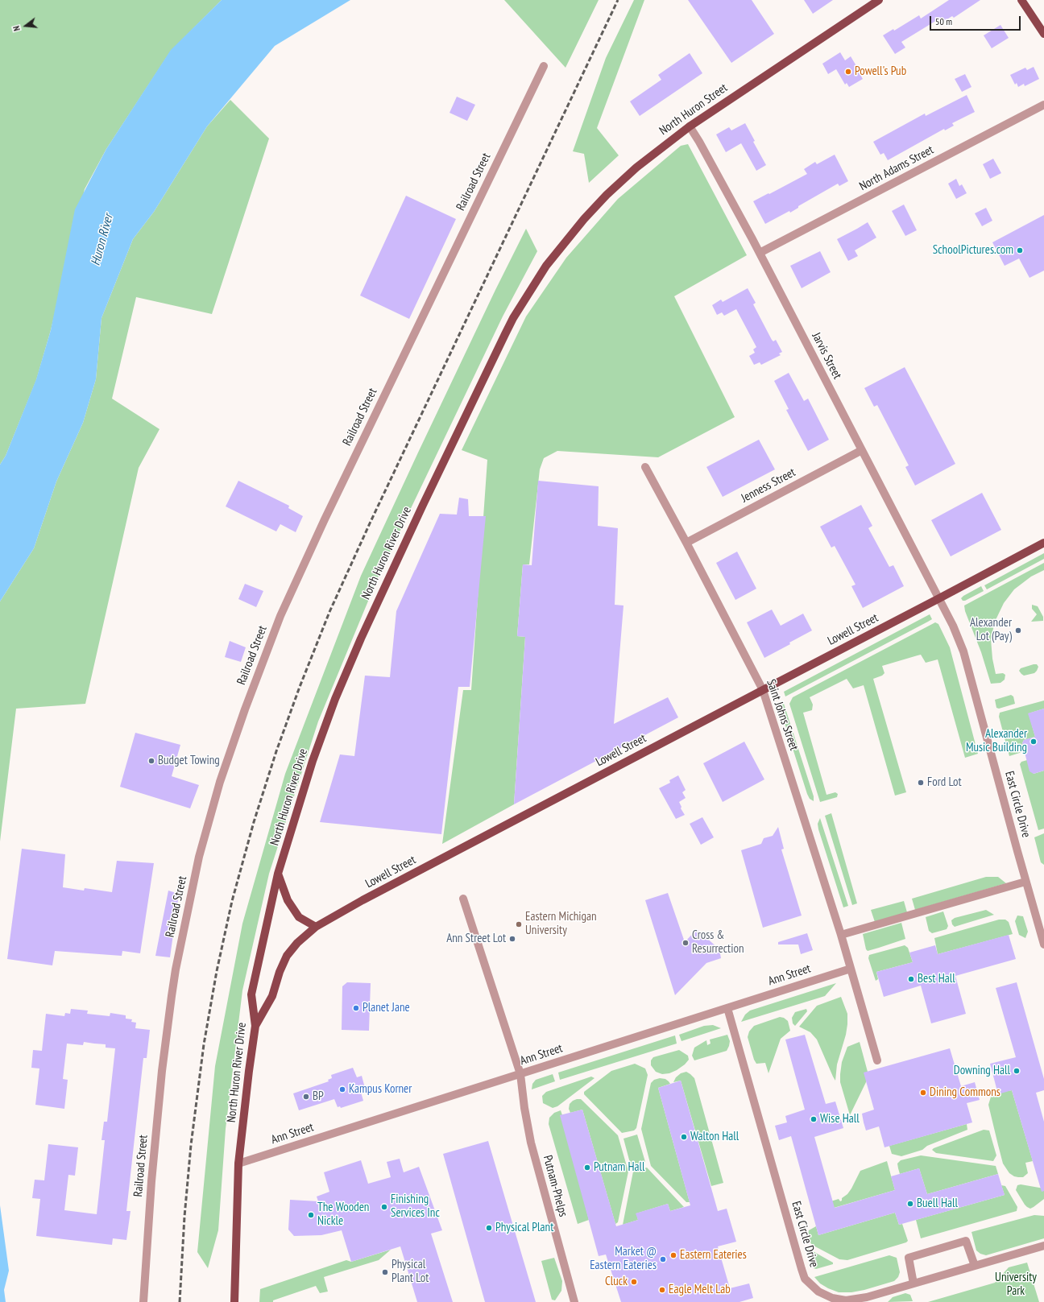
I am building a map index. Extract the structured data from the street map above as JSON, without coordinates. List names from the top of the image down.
{
  "streets": {
    "main road": ["North Huron Street", "North Huron River Drive", "Lowell Street"],
    "street": [
      "North Adams Street",
      "Railroad Street",
      "Jarvis Street",
      "Jenness Street",
      "Saint Johns Street",
      "East Circle Drive",
      "Ann Street",
      "Putnam-Phelps"
    ]
  },
  "crossings": [
    ["North Huron Street", "Jarvis Street"],
    ["North Huron Street", "North Huron River Drive"],
    ["North Adams Street", "Jarvis Street"],
    ["Jarvis Street", "Jenness Street"],
    ["Jarvis Street", "Lowell Street"],
    ["Jarvis Street", "East Circle Drive"],
    ["Jenness Street", "Saint Johns Street"],
    ["North Huron River Drive", "Lowell Street"],
    ["North Huron River Drive", "Ann Street"],
    ["Lowell Street", "Saint Johns Street"],
    ["Lowell Street", "East Circle Drive"],
    ["Saint Johns Street", "Ann Street"],
    ["East Circle Drive", "Ann Street"],
    ["Ann Street", "Putnam-Phelps"]
  ],
  "water": ["Huron River"],
  "parks": ["University Park"],
  "places": [
    "Powell's Pub",
    "SchoolPictures.com",
    "Alexander Lot (Pay)",
    "Alexander Music Building",
    "Budget Towing",
    "Ford Lot",
    "Eastern Michigan University",
    "Ann Street Lot",
    "Cross & Resurrection",
    "Best Hall",
    "Planet Jane",
    "Downing Hall",
    "Kampus Korner",
    "Dining Commons",
    "BP",
    "Wise Hall",
    "Walton Hall",
    "Putnam Hall",
    "Buell Hall",
    "Finishing Services Inc",
    "The Wooden Nickle",
    "Physical Plant",
    "Eastern Eateries",
    "Market @ Eastern Eateries",
    "Physical Plant Lot",
    "Cluck",
    "Eagle Melt Lab"
  ],
  "scale_bar": "50 m",
  "north": "left"
}
